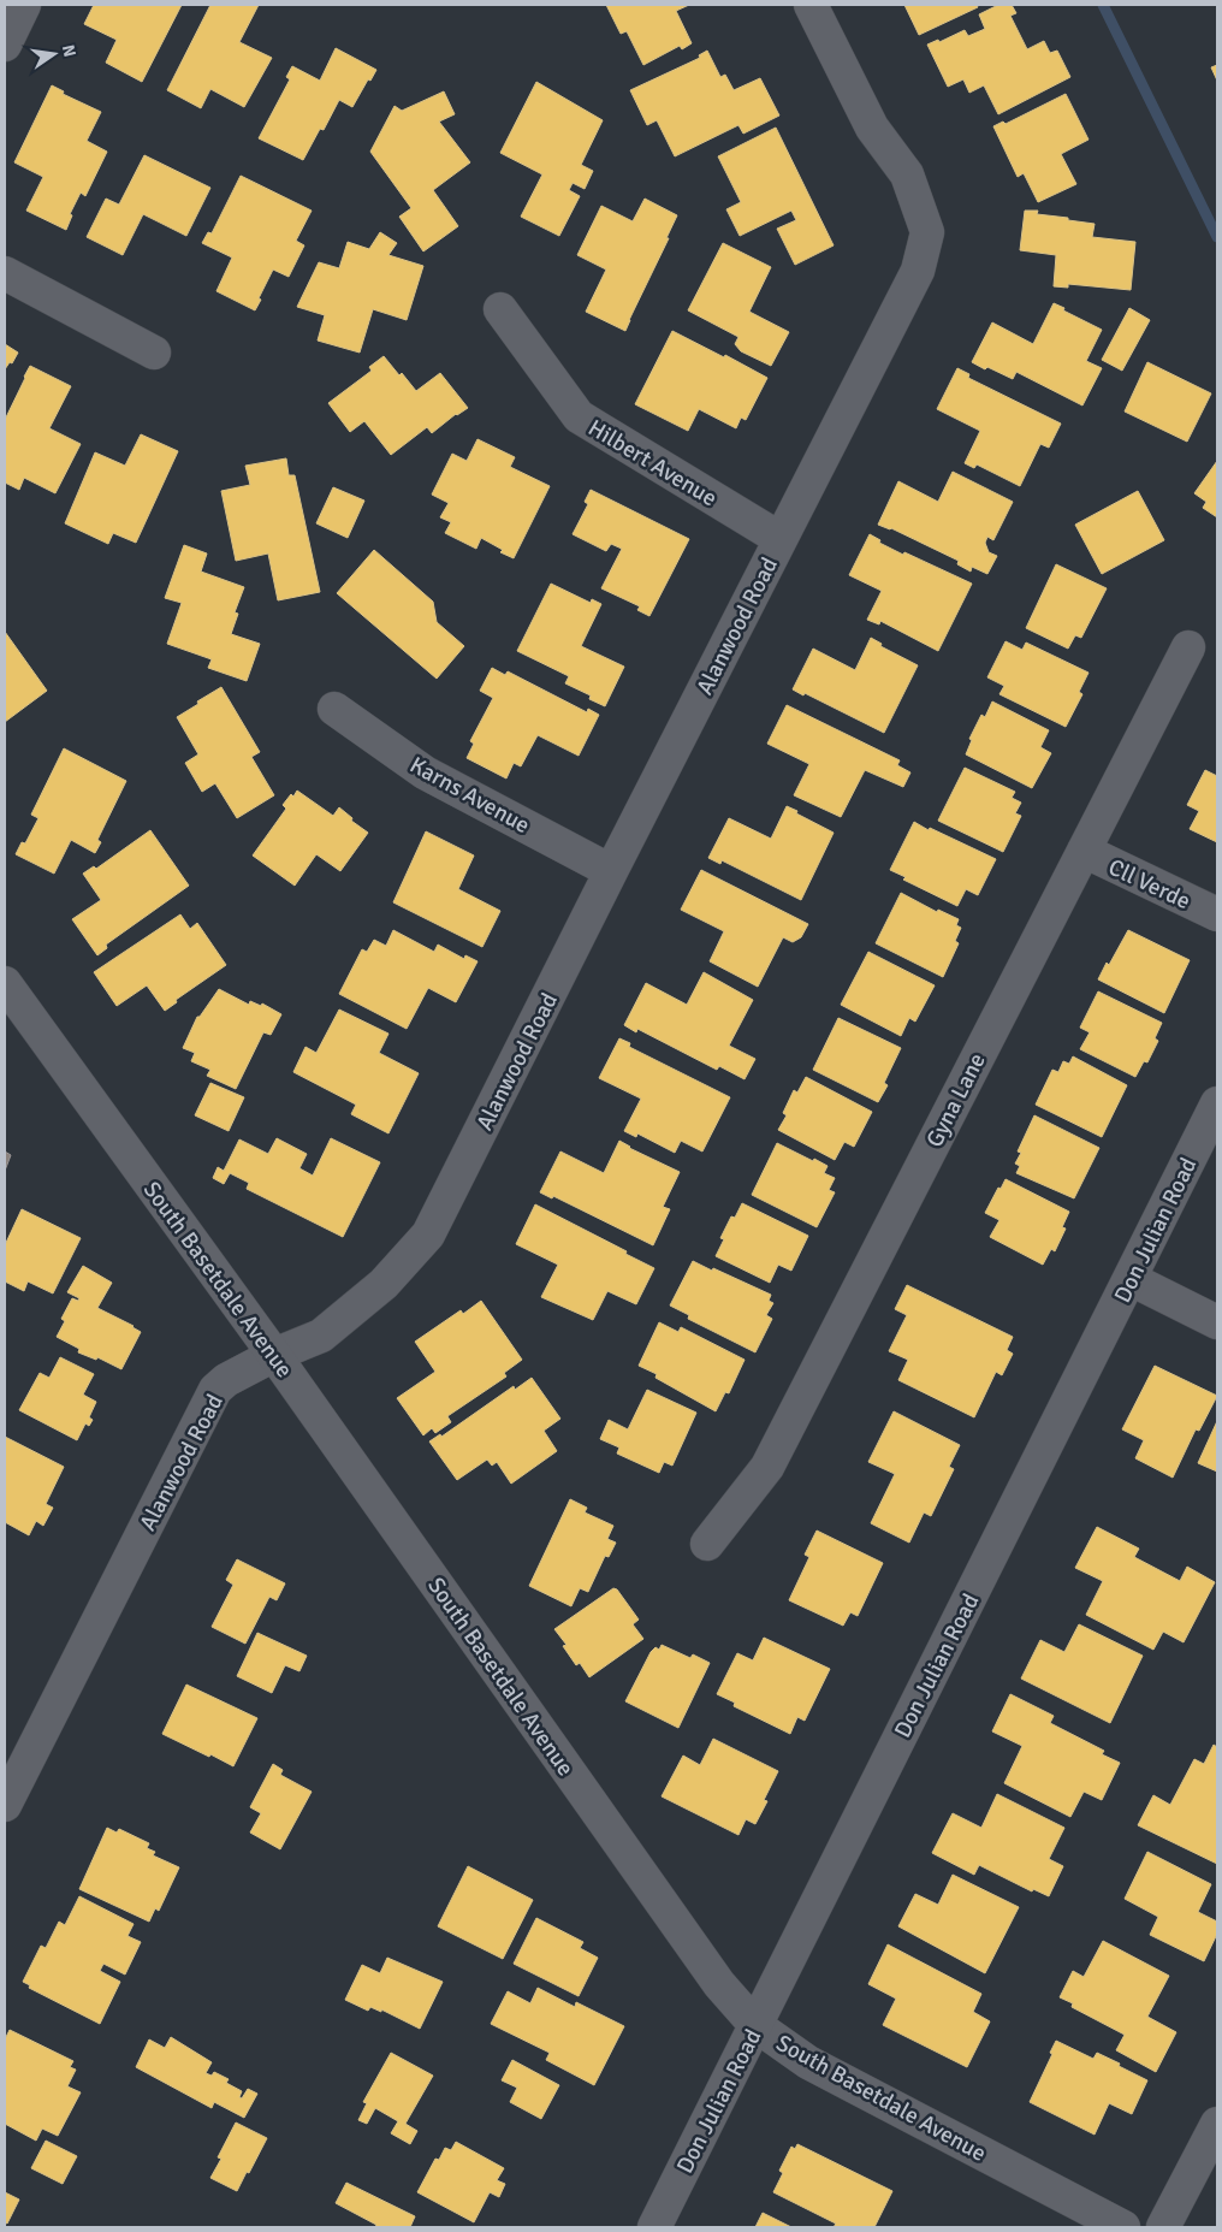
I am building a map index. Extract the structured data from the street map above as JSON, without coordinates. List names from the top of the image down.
{
  "streets": {
    "street": [
      "Hilbert Avenue",
      "Alanwood Road",
      "Karns Avenue",
      "Cll Verde",
      "Gyna Lane",
      "Don Julian Road",
      "South Basetdale Avenue"
    ]
  },
  "crossings": [
    ["Hilbert Avenue", "Alanwood Road"],
    ["Alanwood Road", "Karns Avenue"],
    ["Alanwood Road", "South Basetdale Avenue"],
    ["Cll Verde", "Gyna Lane"],
    ["Don Julian Road", "South Basetdale Avenue"]
  ],
  "north": "right"
}
